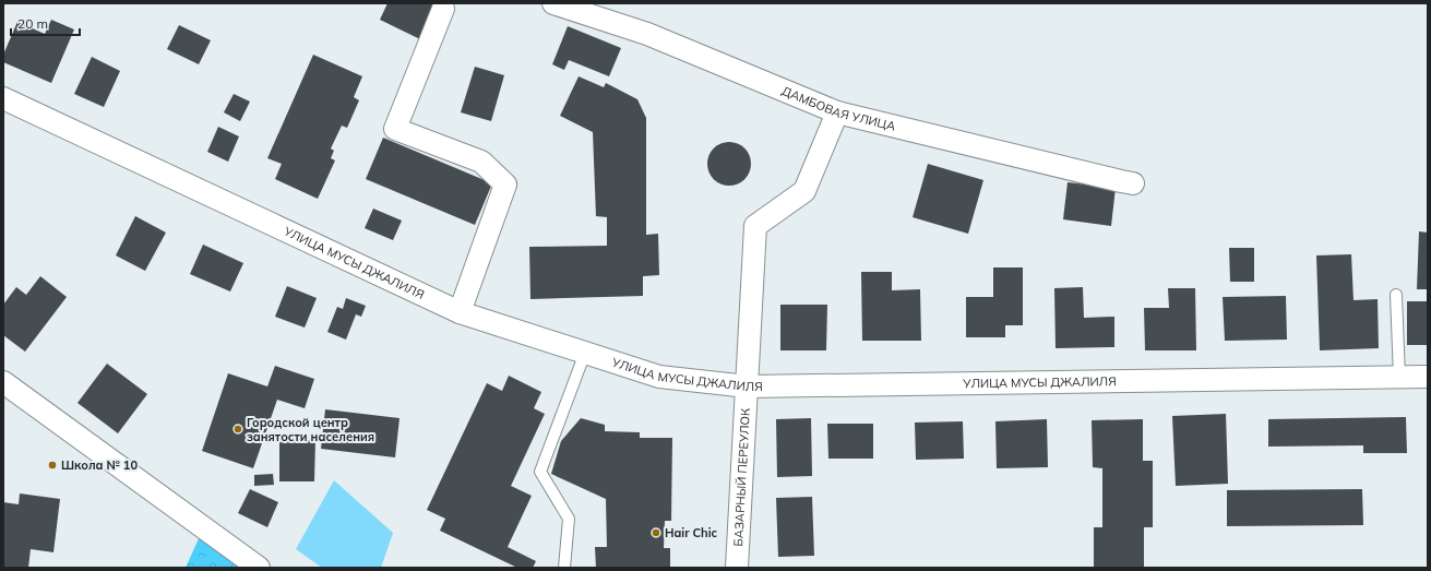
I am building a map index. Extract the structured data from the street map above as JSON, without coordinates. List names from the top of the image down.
{
  "streets": {
    "street": ["ДАМБОВАЯ УЛИЦА", "УЛИЦА МУСЫ ДЖАЛИЛЯ", "БАЗАРНЫЙ ПЕРЕУЛОК"]
  },
  "crossings": [
    ["ДАМБОВАЯ УЛИЦА", "БАЗАРНЫЙ ПЕРЕУЛОК"],
    ["УЛИЦА МУСЫ ДЖАЛИЛЯ", "БАЗАРНЫЙ ПЕРЕУЛОК"]
  ],
  "places": ["Городской центр занятости населения", "Школа № 10", "Hair Chic"],
  "scale_bar": "20 m"
}
